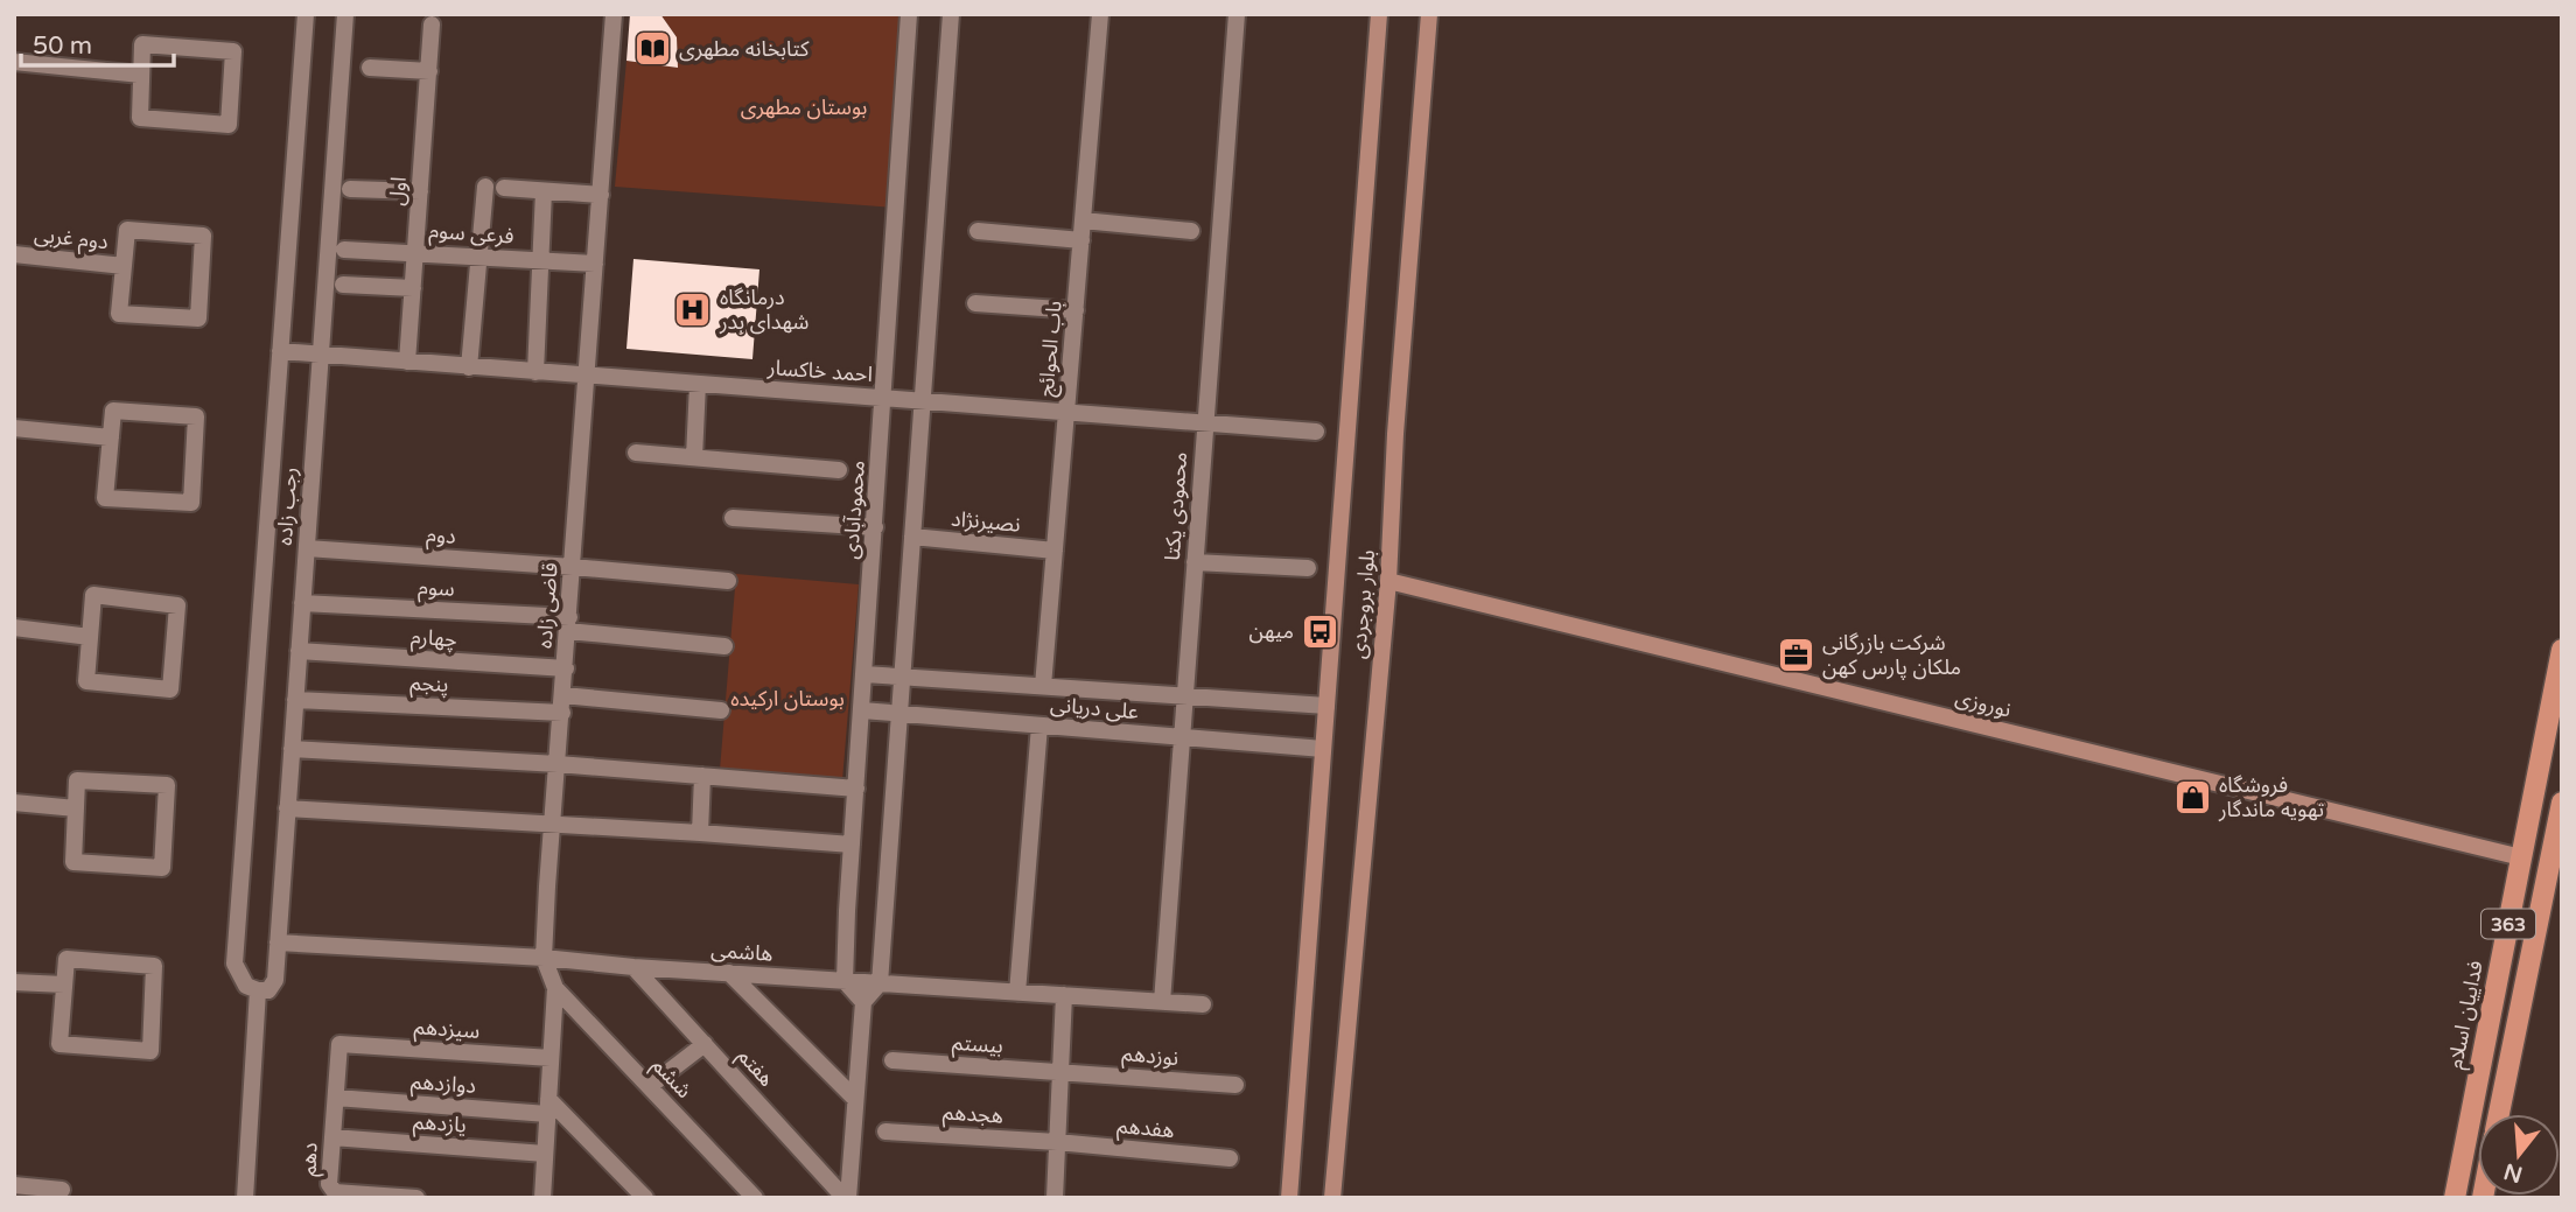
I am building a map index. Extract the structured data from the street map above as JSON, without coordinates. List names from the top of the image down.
{
  "streets": {
    "main road": [
      "بلوار بروجردی",
      "نوروزی",
      "363",
      "فداییان اسلام"
    ],
    "street": [
      "اول",
      "فرعی سوم",
      "دوم غربی",
      "باب الحوائج",
      "احمد خاکسار",
      "رجب زاده",
      "محمودی یکتا",
      "محمودآبادی",
      "نصیرنژاد",
      "دوم",
      "سوم",
      "قاضی زاده",
      "چهارم",
      "پنجم",
      "علی دریانی",
      "هاشمی",
      "سیزدهم",
      "بیستم",
      "نوزدهم",
      "هفتم",
      "ششم",
      "دوازدهم",
      "هجدهم",
      "یازدهم",
      "هفدهم",
      "دهم"
    ]
  },
  "crossings": [
    ["اول", "فرعی سوم"],
    ["اول", "احمد خاکسار"],
    ["فرعی سوم", "قاضی زاده"],
    ["باب الحوائج", "احمد خاکسار"],
    ["باب الحوائج", "نصیرنژاد"],
    ["احمد خاکسار", "رجب زاده"],
    ["احمد خاکسار", "محمودی یکتا"],
    ["احمد خاکسار", "محمودآبادی"],
    ["احمد خاکسار", "قاضی زاده"],
    ["رجب زاده", "دوم"],
    ["رجب زاده", "سوم"],
    ["رجب زاده", "چهارم"],
    ["رجب زاده", "پنجم"],
    ["رجب زاده", "هاشمی"],
    ["محمودی یکتا", "علی دریانی"],
    ["محمودی یکتا", "هاشمی"],
    ["محمودآبادی", "علی دریانی"],
    ["محمودآبادی", "هاشمی"],
    ["دوم", "قاضی زاده"],
    ["سوم", "قاضی زاده"],
    ["بلوار بروجردی", "نوروزی"],
    ["بلوار بروجردی", "علی دریانی"],
    ["قاضی زاده", "چهارم"],
    ["قاضی زاده", "پنجم"],
    ["قاضی زاده", "هاشمی"],
    ["قاضی زاده", "سیزدهم"],
    ["قاضی زاده", "ششم"],
    ["قاضی زاده", "دوازدهم"],
    ["قاضی زاده", "یازدهم"],
    ["نوروزی", "فداییان اسلام"],
    ["هاشمی", "هفتم"],
    ["سیزدهم", "دهم"],
    ["بیستم", "نوزدهم"],
    ["دوازدهم", "دهم"],
    ["هجدهم", "هفدهم"],
    ["یازدهم", "دهم"]
  ],
  "parks": ["بوستان مطهری", "بوستان ارکیده"],
  "places": {
    "library": ["کتابخانه مطهری"],
    "hospital": ["درمانگاه شهدای بدر"],
    "bus stop": ["میهن"],
    "office": ["شرکت بازرگانی ملکان پارس کهن"],
    "shop": ["فروشگاه تهویه ماندگار"]
  },
  "scale_bar": "50 m",
  "north": "bottom"
}
